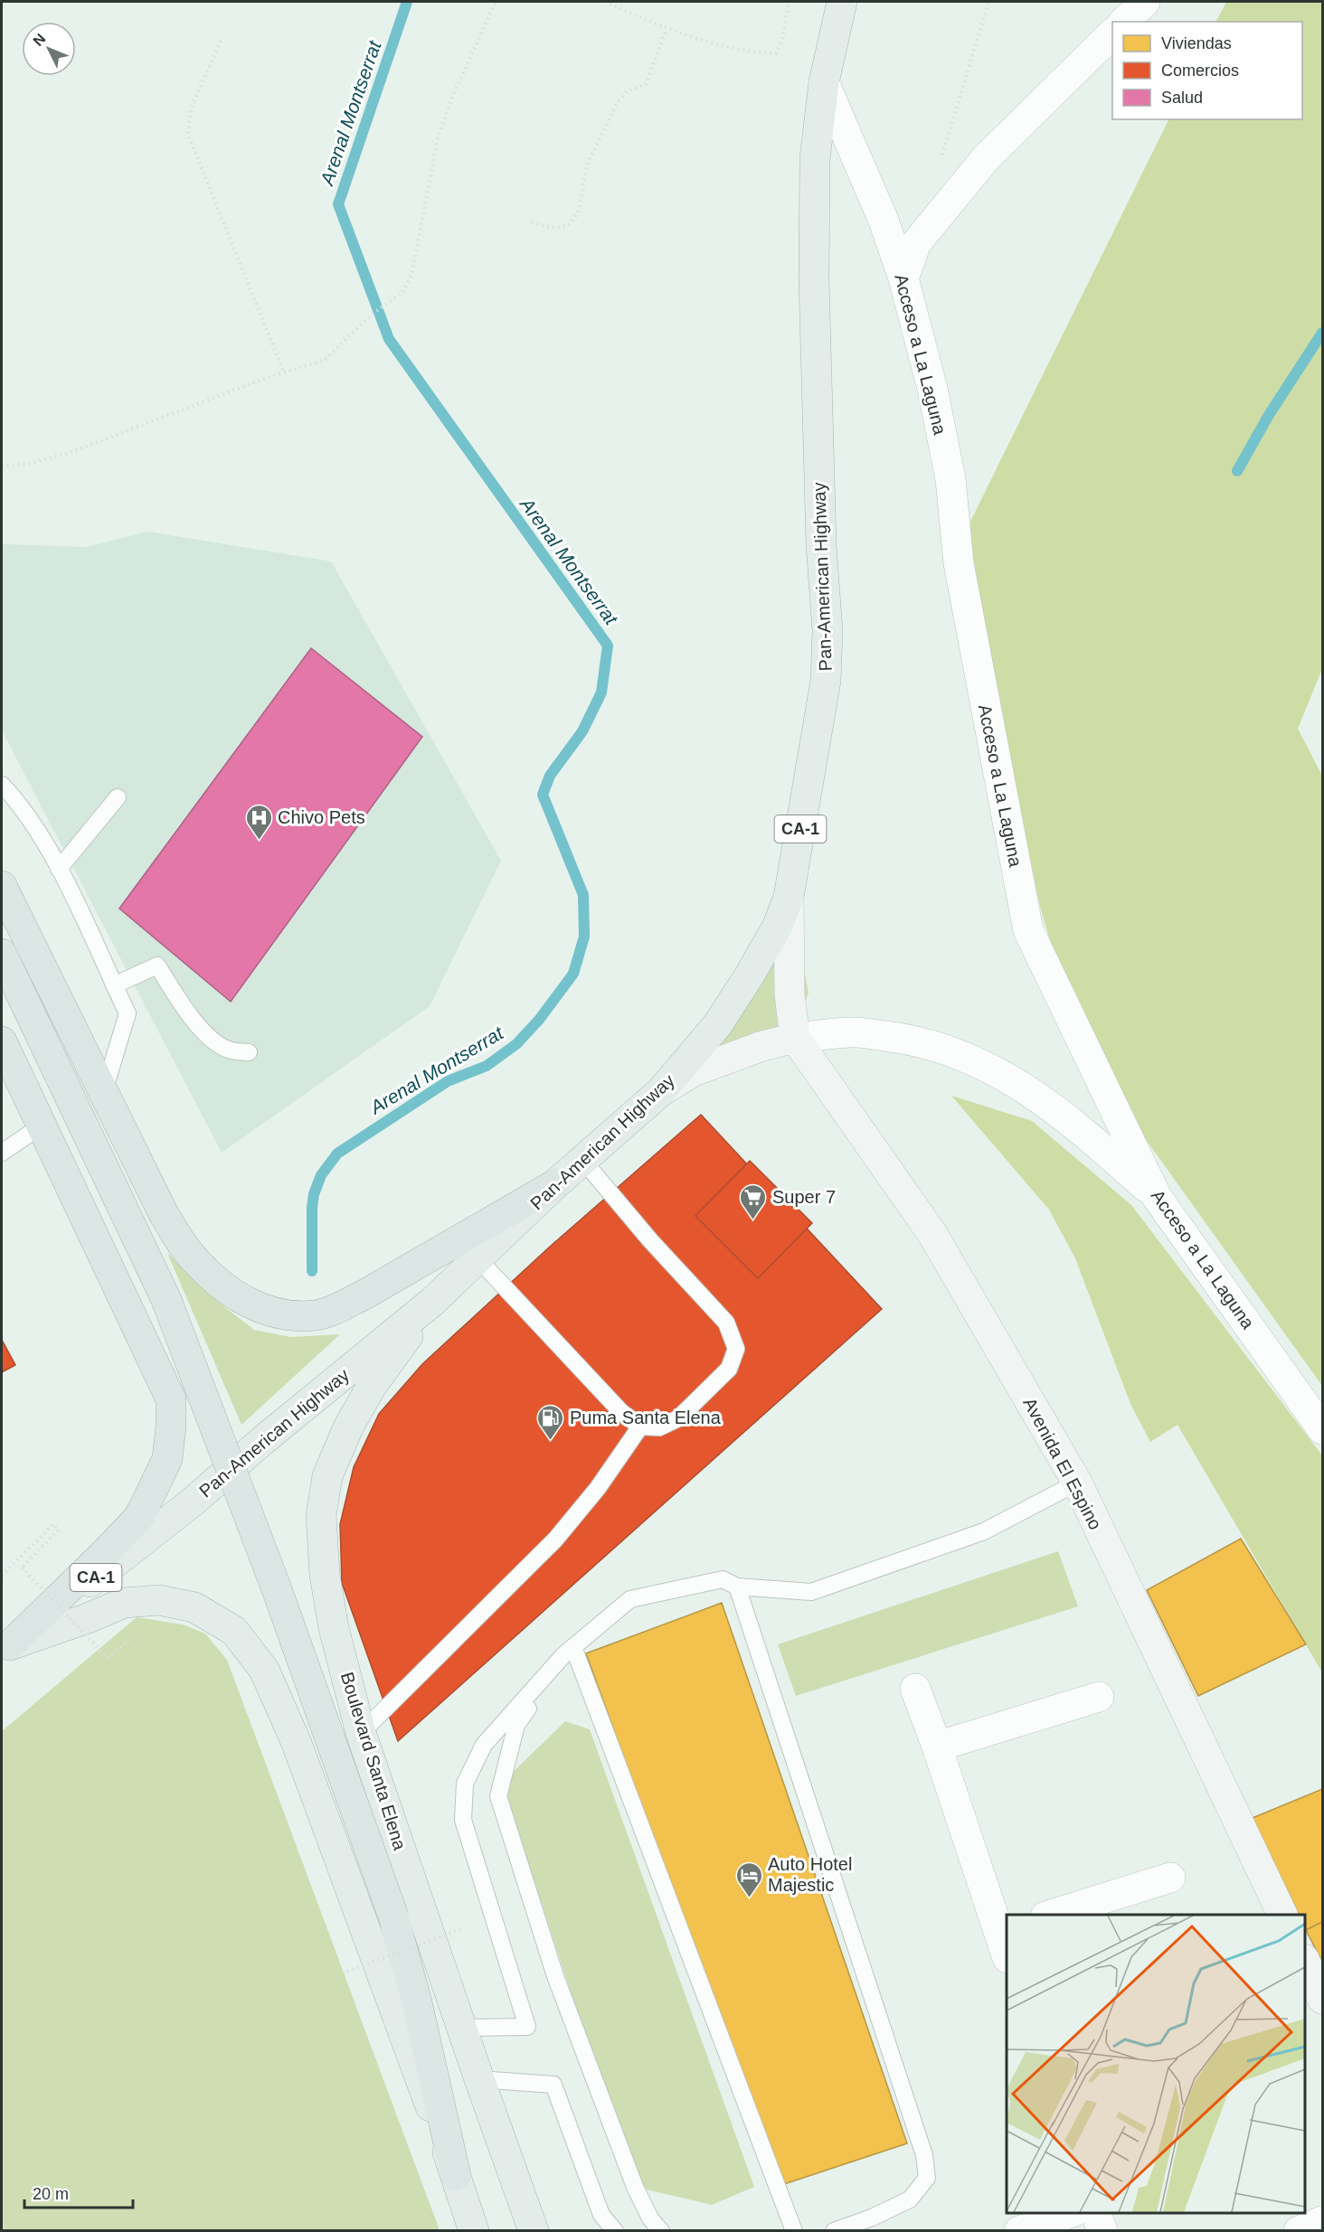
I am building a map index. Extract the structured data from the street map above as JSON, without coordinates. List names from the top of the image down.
{
  "streets": {
    "main road": [
      "Pan-American Highway",
      "CA-1",
      "Avenida El Espino",
      "Boulevard Santa Elena"
    ],
    "street": ["Acceso a La Laguna"]
  },
  "crossings": [
    ["Acceso a La Laguna", "Pan-American Highway"],
    ["Pan-American Highway", "Avenida El Espino"],
    ["Pan-American Highway", "Boulevard Santa Elena"]
  ],
  "water": ["Arenal Montserrat"],
  "places": {
    "hospital": ["Chivo Pets"],
    "supermarket": ["Super 7"],
    "fuel station": ["Puma Santa Elena"],
    "hotel": ["Auto Hotel Majestic"]
  },
  "legend": ["Viviendas", "Comercios", "Salud"],
  "scale_bar": "20 m",
  "north": "top left"
}
